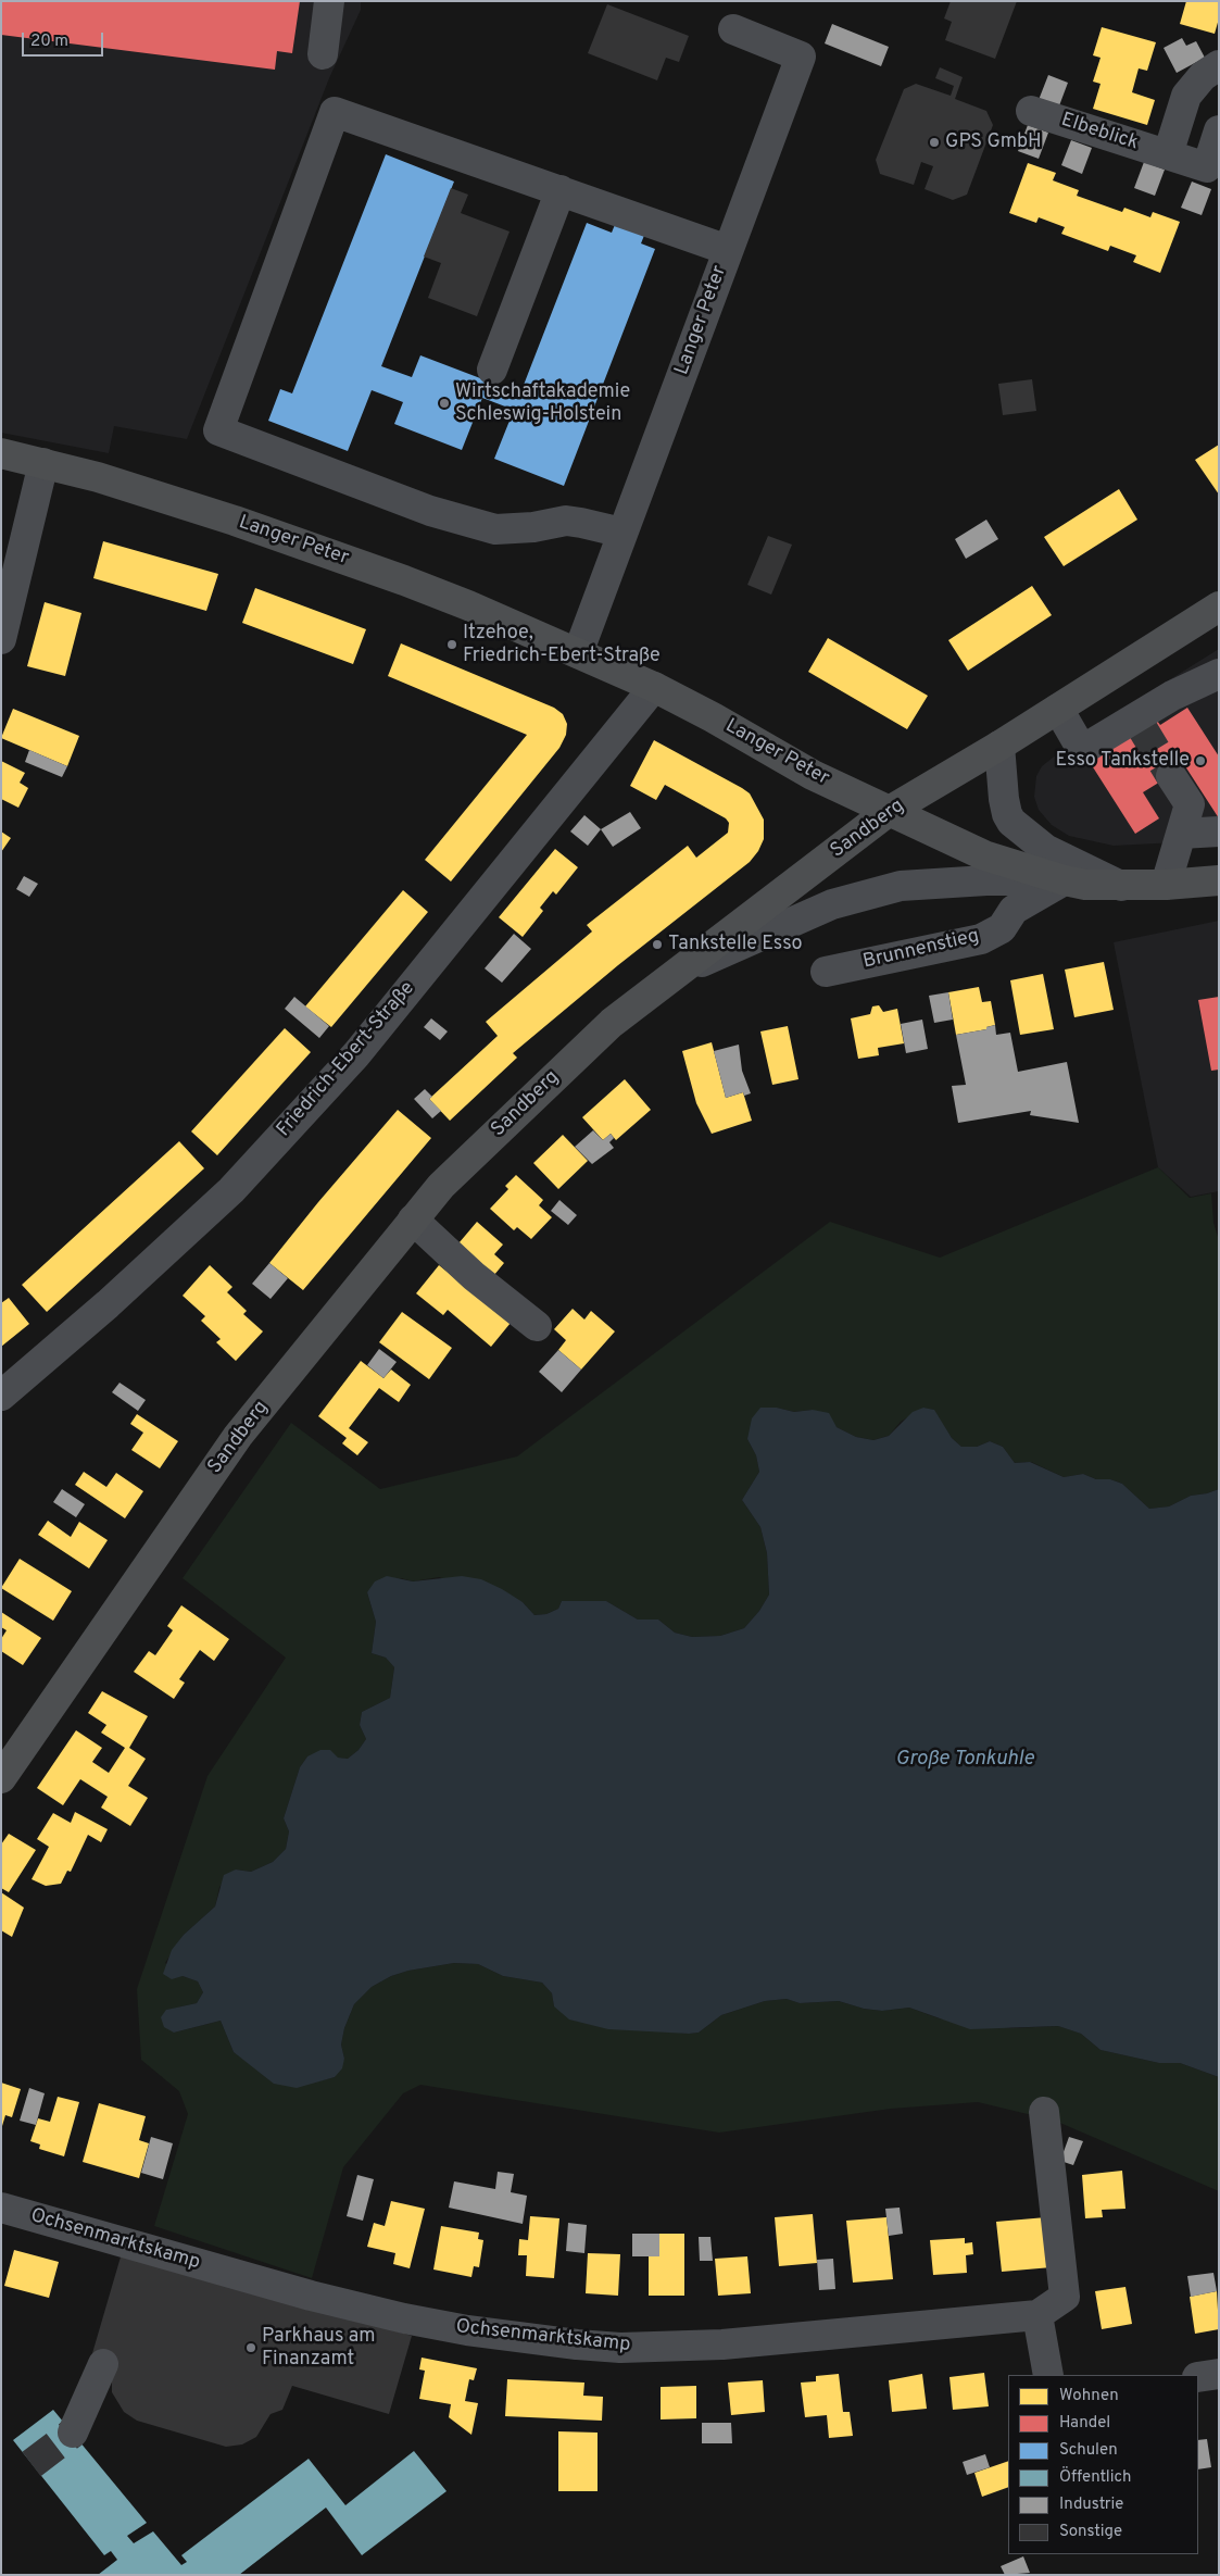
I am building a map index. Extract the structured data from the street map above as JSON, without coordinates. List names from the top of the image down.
{
  "streets": {
    "main road": ["Langer Peter", "Sandberg"],
    "street": [
      "Elbeblick",
      "Brunnenstieg",
      "Friedrich-Ebert-Straße",
      "Ochsenmarktskamp"
    ]
  },
  "crossings": [
    ["Langer Peter", "Sandberg"],
    ["Langer Peter", "Friedrich-Ebert-Straße"]
  ],
  "water": ["Große Tonkuhle"],
  "places": [
    "GPS GmbH",
    "Wirtschaftakademie Schleswig-Holstein",
    "Itzehoe, Friedrich-Ebert-Straße",
    "Esso Tankstelle",
    "Tankstelle Esso",
    "Parkhaus am Finanzamt"
  ],
  "legend": [
    "Wohnen",
    "Handel",
    "Schulen",
    "Öffentlich",
    "Industrie",
    "Sonstige"
  ],
  "scale_bar": "20 m"
}
